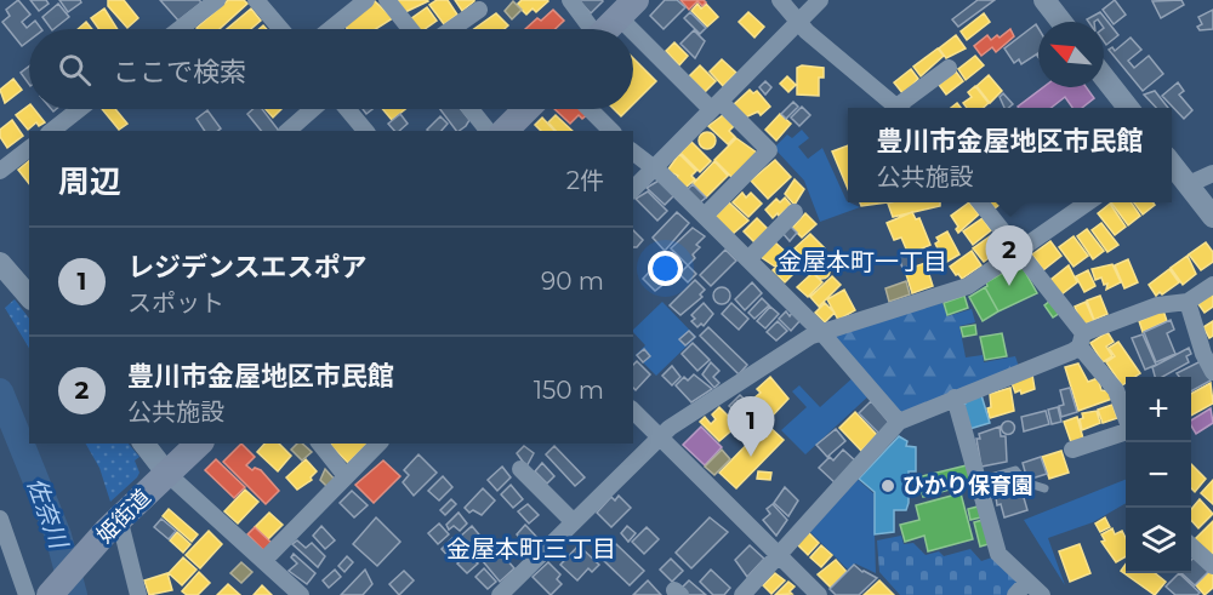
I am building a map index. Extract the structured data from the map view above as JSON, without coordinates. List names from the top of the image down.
{
  "streets": {
    "main road": ["姫街道"]
  },
  "districts": ["金屋本町一丁目", "金屋本町三丁目"],
  "water": ["佐奈川"],
  "places": ["ひかり保育園"],
  "north": "top left",
  "page": {
    "search": "ここで検索",
    "popup": ["豊川市金屋地区市民館", "公共施設"],
    "heading": ["周辺", "2件"],
    "pins": ["2", "1"],
    "list": [
      {
        "mark": "1",
        "name": "レジデンスエスポア",
        "note": "スポット",
        "value": "90 m"
      },
      {
        "mark": "2",
        "name": "豊川市金屋地区市民館",
        "note": "公共施設",
        "value": "150 m"
      }
    ],
    "map_buttons": ["+", "−"]
  }
}
